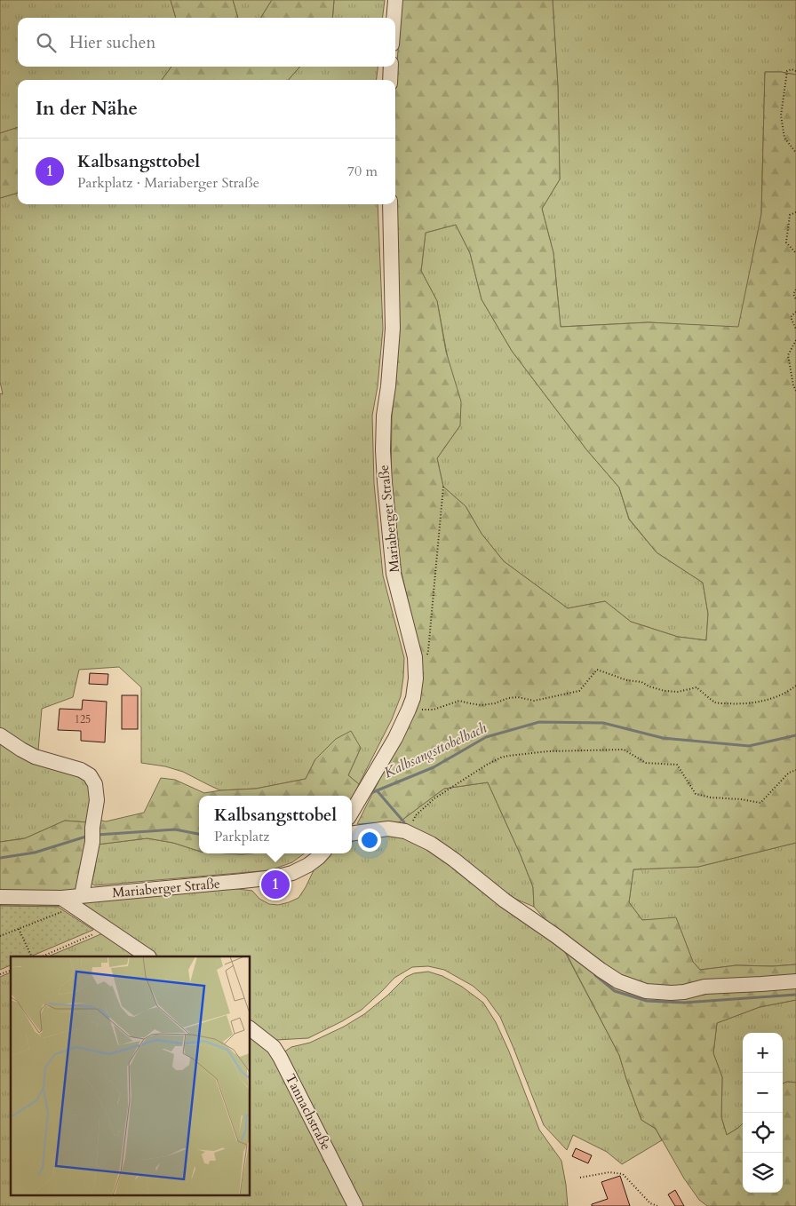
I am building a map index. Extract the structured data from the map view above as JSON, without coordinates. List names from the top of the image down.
{
  "streets": {
    "street": ["Mariaberger Straße", "Tannachstraße"]
  },
  "water": ["Kalbsangsttobelbach"],
  "house_numbers": ["125"],
  "page": {
    "search": "Hier suchen",
    "heading": "In der Nähe",
    "list": [
      {
        "mark": "1",
        "name": "Kalbsangsttobel",
        "note": "Parkplatz · Mariaberger Straße",
        "value": "70 m"
      }
    ],
    "popup": ["Kalbsangsttobel", "Parkplatz"],
    "pins": "1",
    "map_buttons": ["+", "−"]
  }
}
